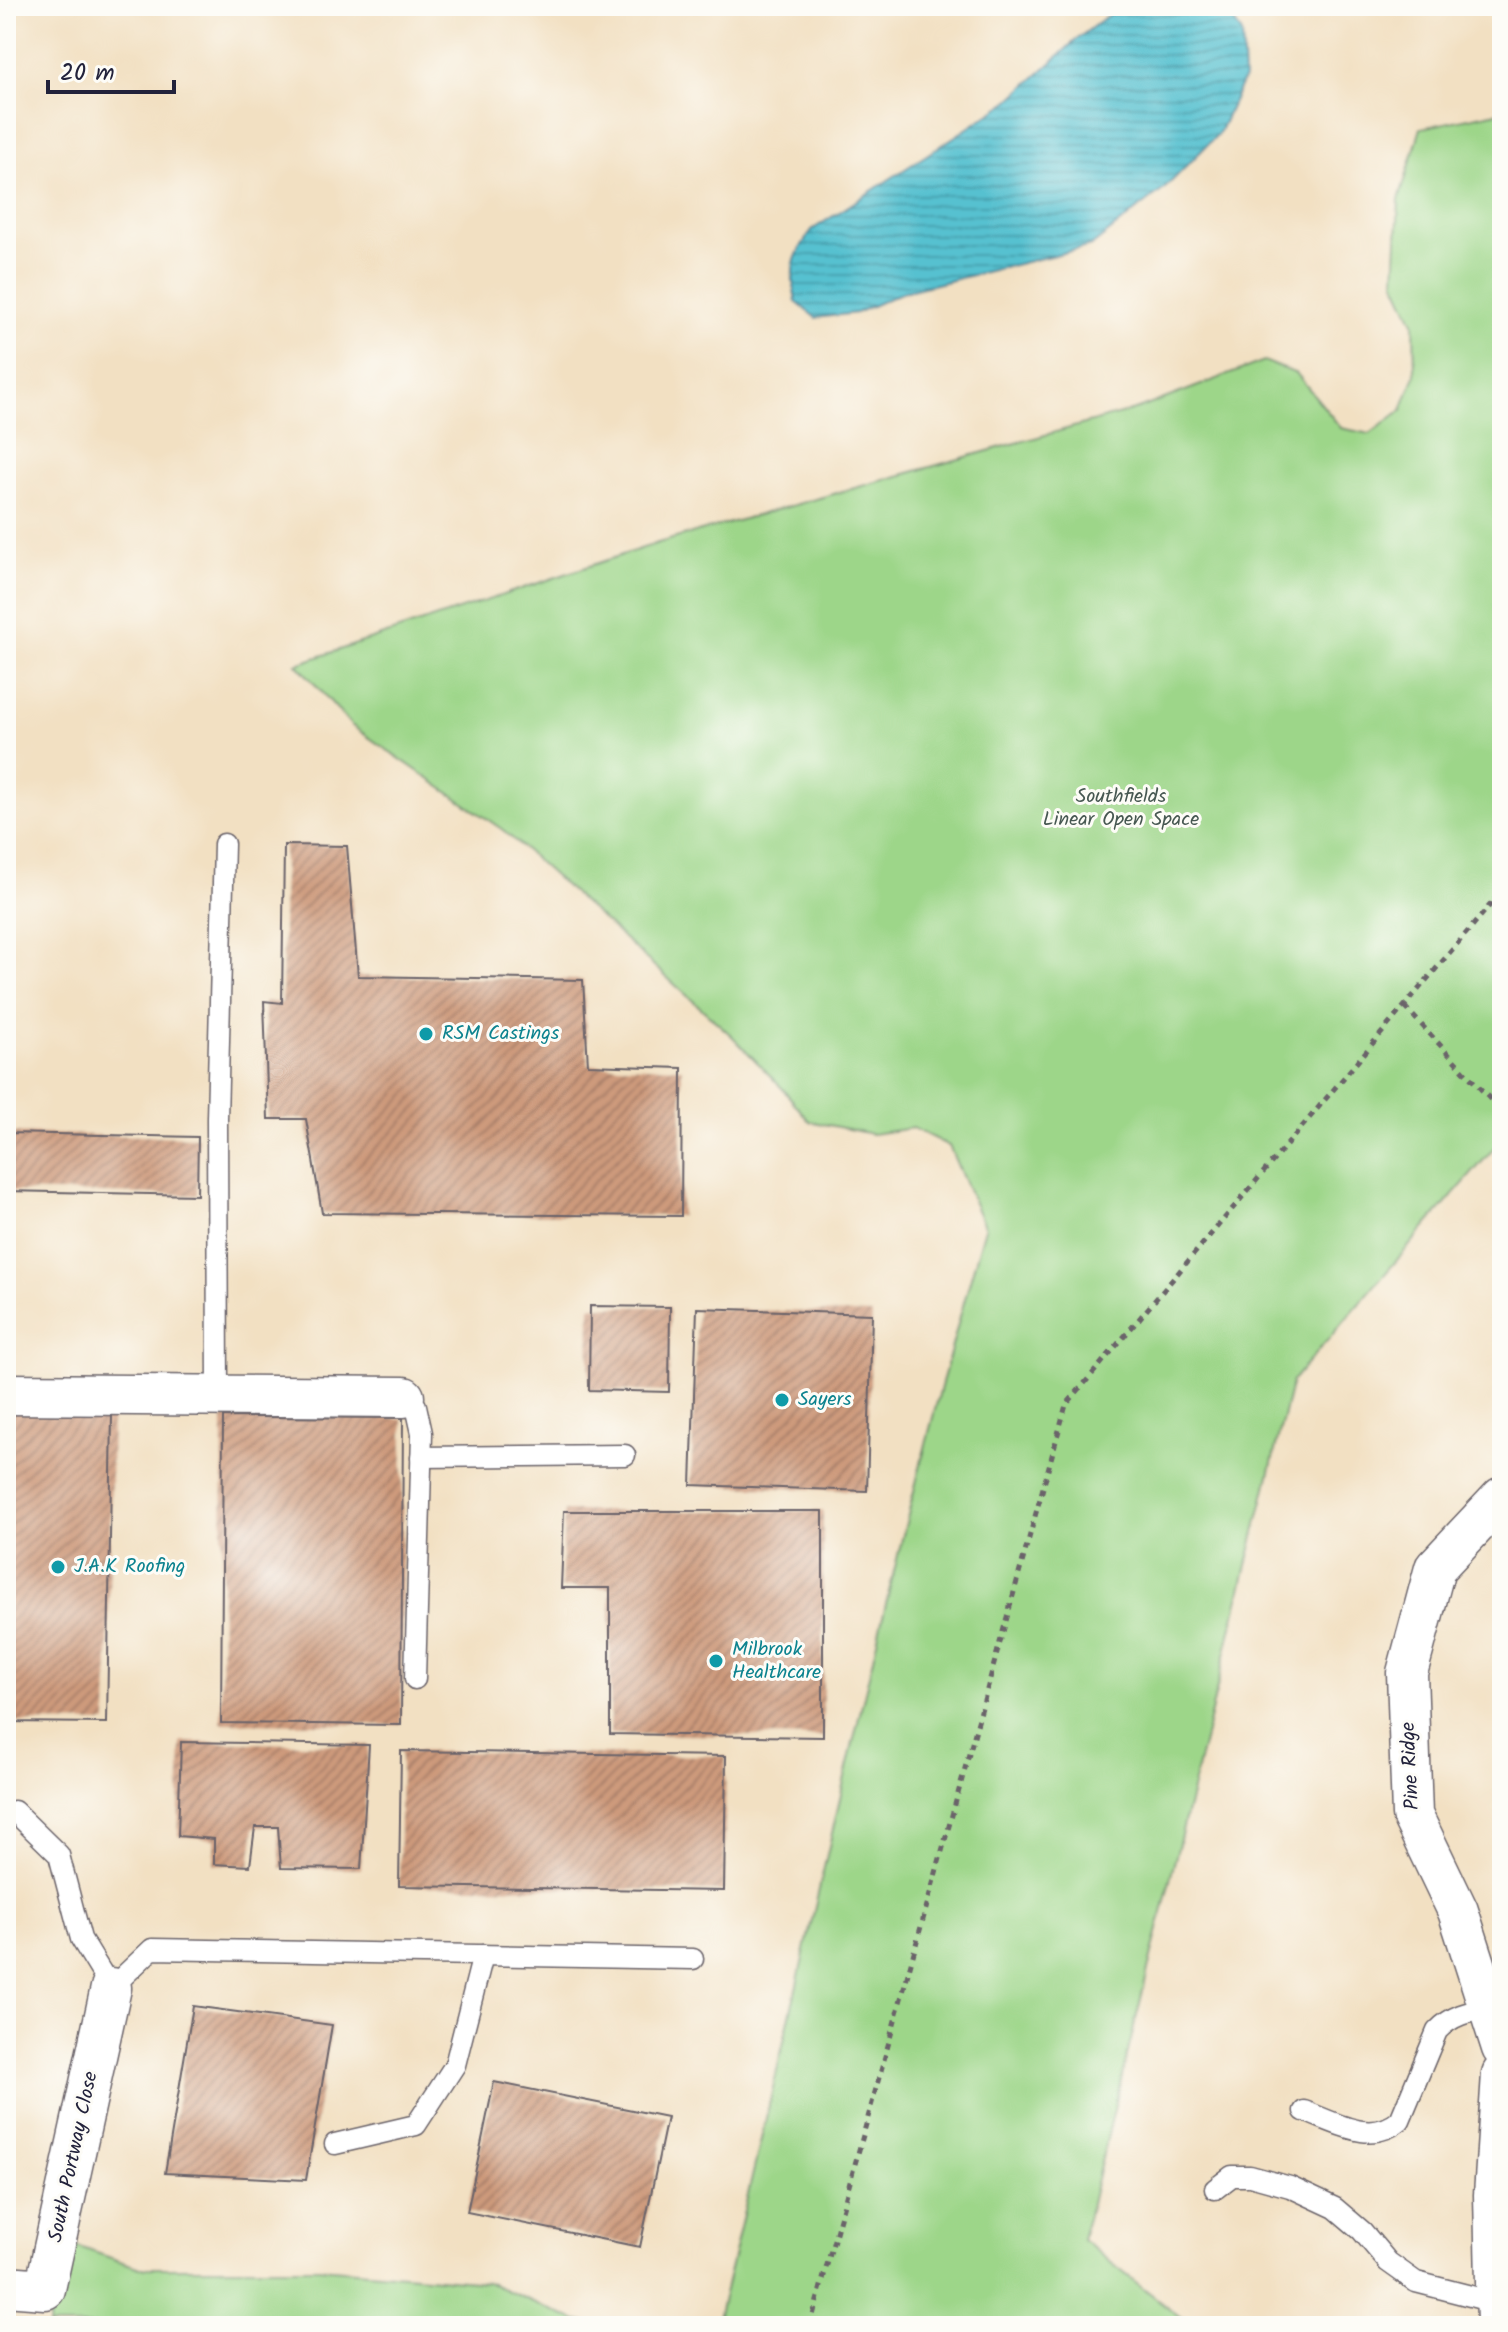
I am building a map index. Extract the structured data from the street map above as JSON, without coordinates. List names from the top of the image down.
{
  "streets": {
    "street": ["Pine Ridge", "South Portway Close"]
  },
  "parks": ["Southfields Linear Open Space"],
  "places": [
    "RSM Castings",
    "Sayers",
    "J.A.K Roofing",
    "Milbrook Healthcare"
  ],
  "scale_bar": "20 m"
}
